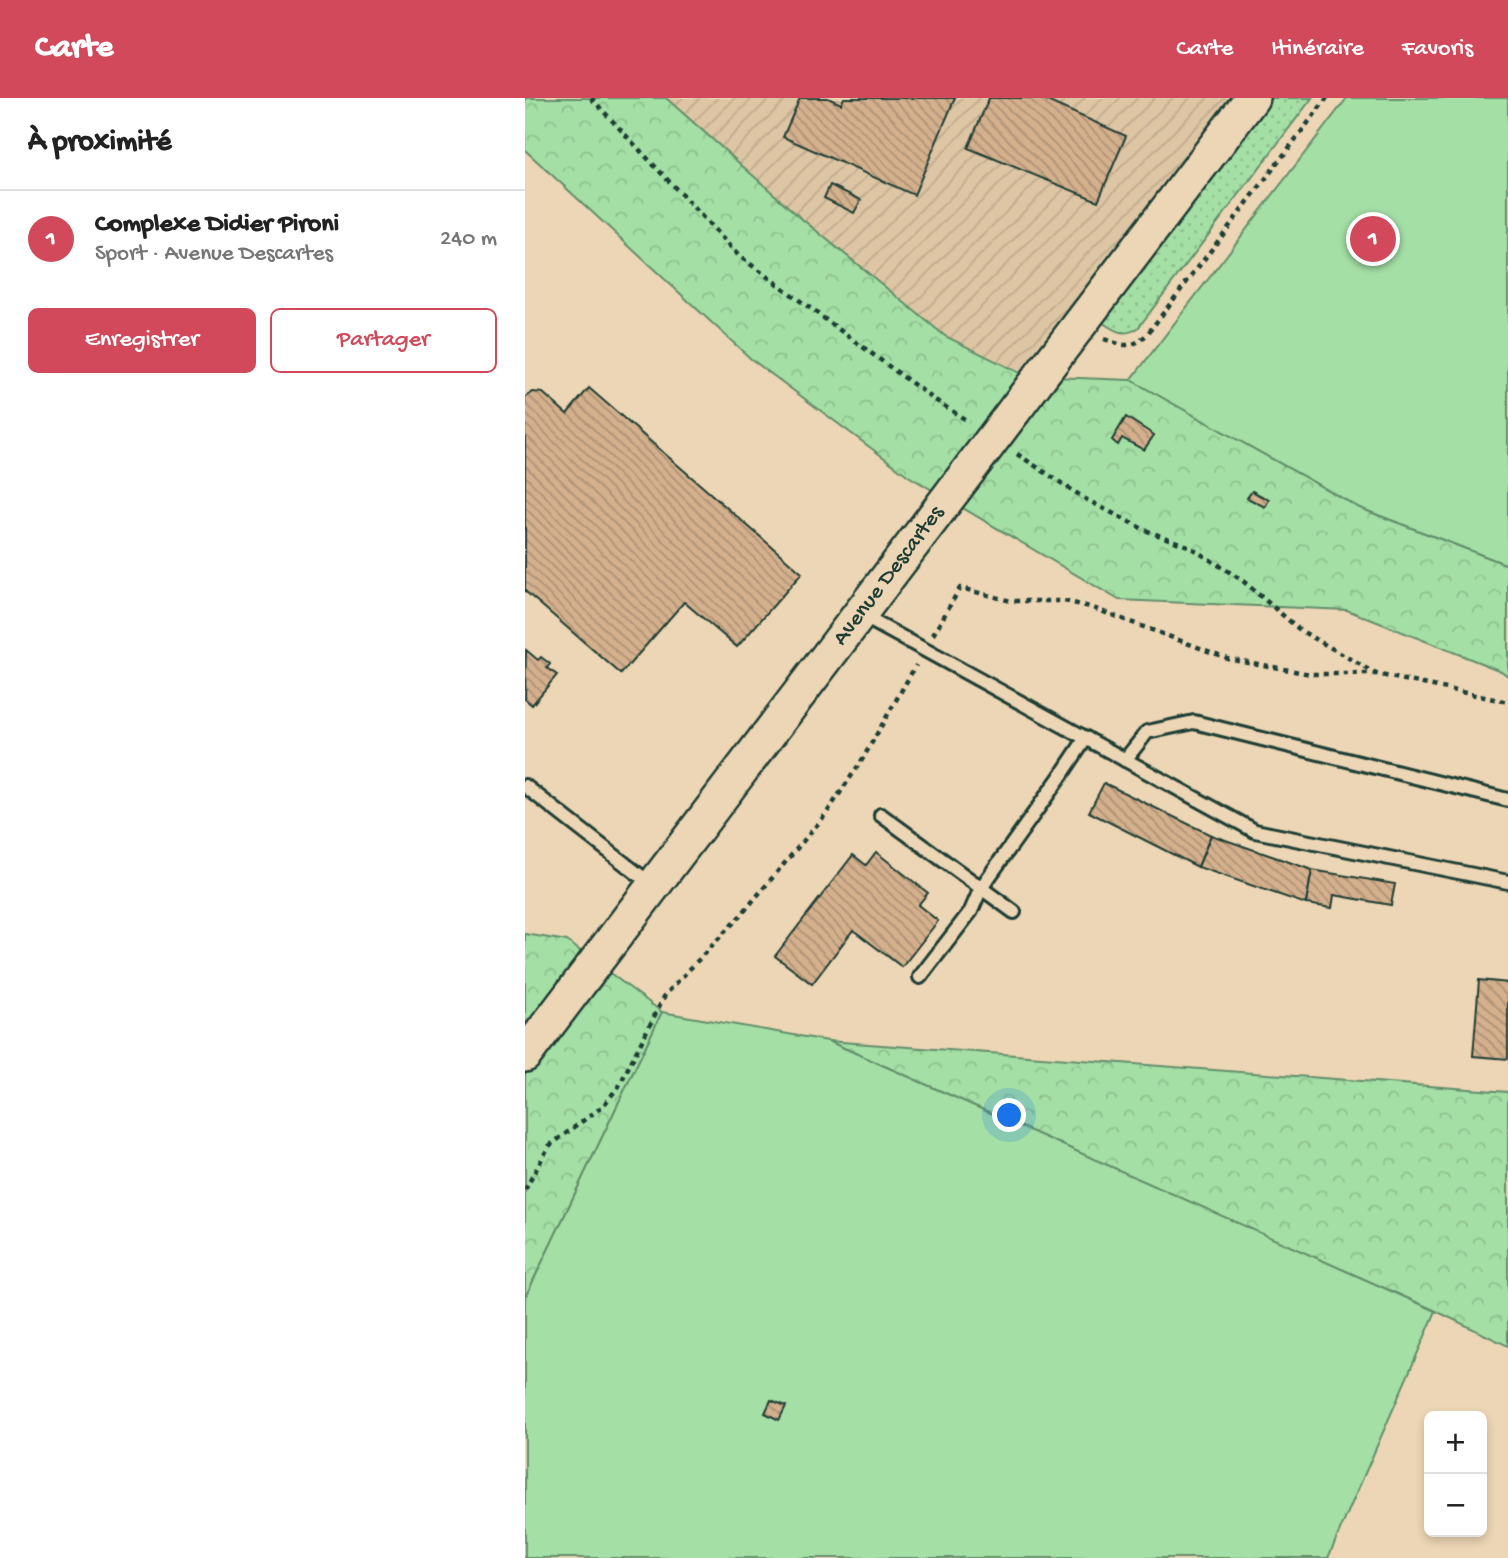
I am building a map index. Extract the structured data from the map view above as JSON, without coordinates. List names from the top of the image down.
{
  "streets": {
    "main road": ["Avenue Descartes"]
  },
  "page": {
    "header": "Carte",
    "nav": ["Carte", "Itinéraire", "Favoris"],
    "heading": "À proximité",
    "list": [
      {
        "mark": "1",
        "name": "Complexe Didier Pironi",
        "note": "Sport · Avenue Descartes",
        "value": "240 m"
      }
    ],
    "pins": "1",
    "buttons": ["Enregistrer", "Partager"],
    "map_buttons": ["+", "−"]
  }
}
